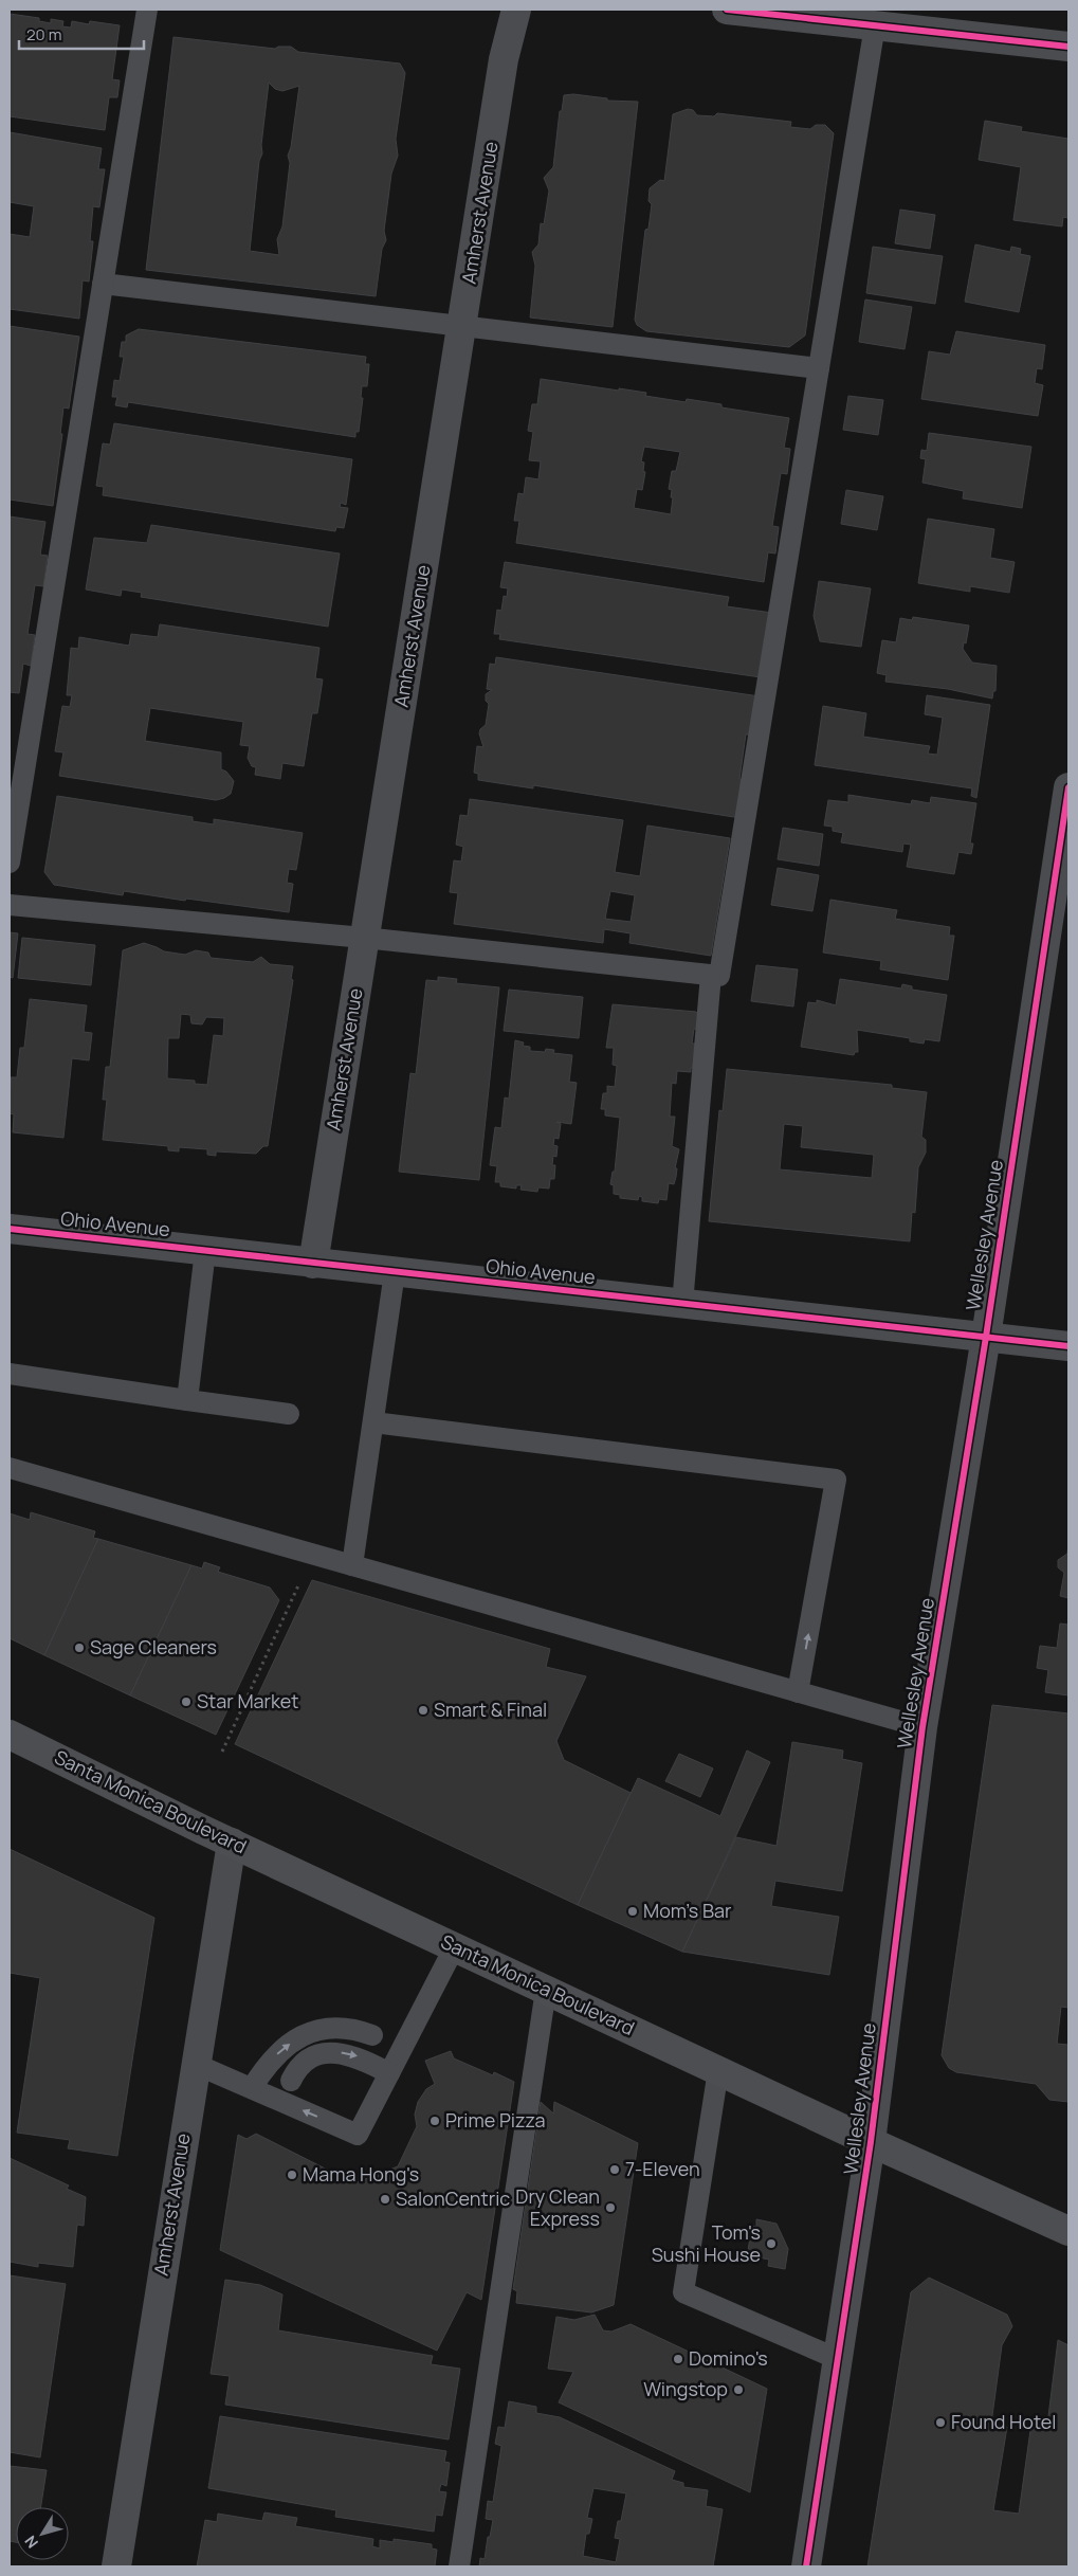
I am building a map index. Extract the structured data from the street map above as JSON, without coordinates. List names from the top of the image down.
{
  "streets": {
    "main road": ["Santa Monica Boulevard"],
    "street": ["Amherst Avenue", "Ohio Avenue", "Wellesley Avenue"]
  },
  "crossings": [
    ["Amherst Avenue", "Ohio Avenue"],
    ["Amherst Avenue", "Santa Monica Boulevard"],
    ["Ohio Avenue", "Wellesley Avenue"],
    ["Wellesley Avenue", "Santa Monica Boulevard"]
  ],
  "places": [
    "Sage Cleaners",
    "Star Market",
    "Smart & Final",
    "Mom's Bar",
    "Prime Pizza",
    "7-Eleven",
    "Mama Hong's",
    "SalonCentric",
    "Dry Clean Express",
    "Tom's Sushi House",
    "Domino's",
    "Wingstop",
    "Found Hotel"
  ],
  "scale_bar": "20 m",
  "north": "bottom left"
}
